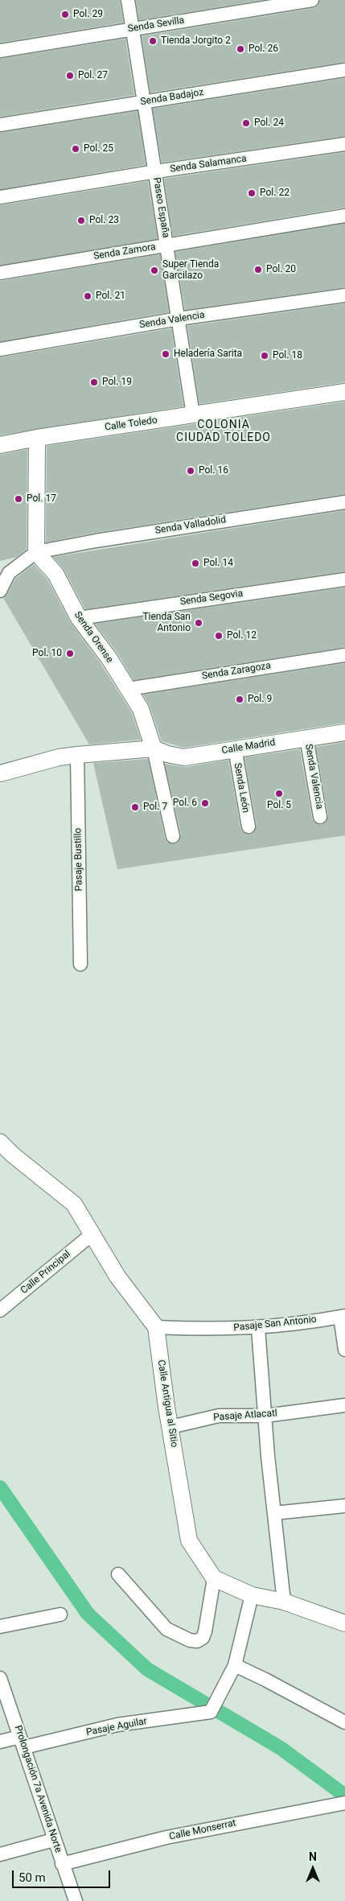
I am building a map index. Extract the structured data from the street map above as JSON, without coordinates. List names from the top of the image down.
{
  "streets": {
    "street": [
      "Senda Sevilla",
      "Senda Badajoz",
      "Senda Salamanca",
      "Paseo España",
      "Senda Zamora",
      "Senda Valencia",
      "Calle Toledo",
      "Senda Valladolid",
      "Senda Segovia",
      "Senda Orense",
      "Senda Zaragoza",
      "Calle Madrid",
      "Senda León",
      "Pasaje Bustillo",
      "Calle Principal",
      "Pasaje San Antonio",
      "Calle Antigua al Sitio",
      "Pasaje Atlacatl",
      "Pasaje Aguilar",
      "Prolongación 7a Avenida Norte",
      "Calle Monserrat"
    ]
  },
  "crossings": [
    ["Senda Sevilla", "Paseo España"],
    ["Senda Badajoz", "Paseo España"],
    ["Senda Salamanca", "Paseo España"],
    ["Paseo España", "Senda Zamora"],
    ["Paseo España", "Senda Valencia"],
    ["Paseo España", "Calle Toledo"],
    ["Senda Valencia", "Calle Madrid"],
    ["Senda Valladolid", "Senda Orense"],
    ["Senda Segovia", "Senda Orense"],
    ["Senda Orense", "Senda Zaragoza"],
    ["Senda Orense", "Calle Madrid"],
    ["Calle Madrid", "Senda León"],
    ["Calle Principal", "Calle Antigua al Sitio"],
    ["Pasaje San Antonio", "Calle Antigua al Sitio"],
    ["Calle Antigua al Sitio", "Pasaje Atlacatl"],
    ["Pasaje Aguilar", "Prolongación 7a Avenida Norte"],
    ["Prolongación 7a Avenida Norte", "Calle Monserrat"]
  ],
  "districts": ["COLONIA CIUDAD TOLEDO"],
  "places": [
    "Pol. 29",
    "Tienda Jorgito 2",
    "Pol. 26",
    "Pol. 27",
    "Pol. 24",
    "Pol. 25",
    "Pol. 22",
    "Pol. 23",
    "Pol. 20",
    "Super Tienda Garcilazo",
    "Pol. 21",
    "Heladería Sarita",
    "Pol. 18",
    "Pol. 19",
    "Pol. 16",
    "Pol. 17",
    "Pol. 14",
    "Tienda San Antonio",
    "Pol. 12",
    "Pol. 10",
    "Pol. 9",
    "Pol. 5",
    "Pol. 6",
    "Pol. 7"
  ],
  "scale_bar": "50 m",
  "north": "top"
}
